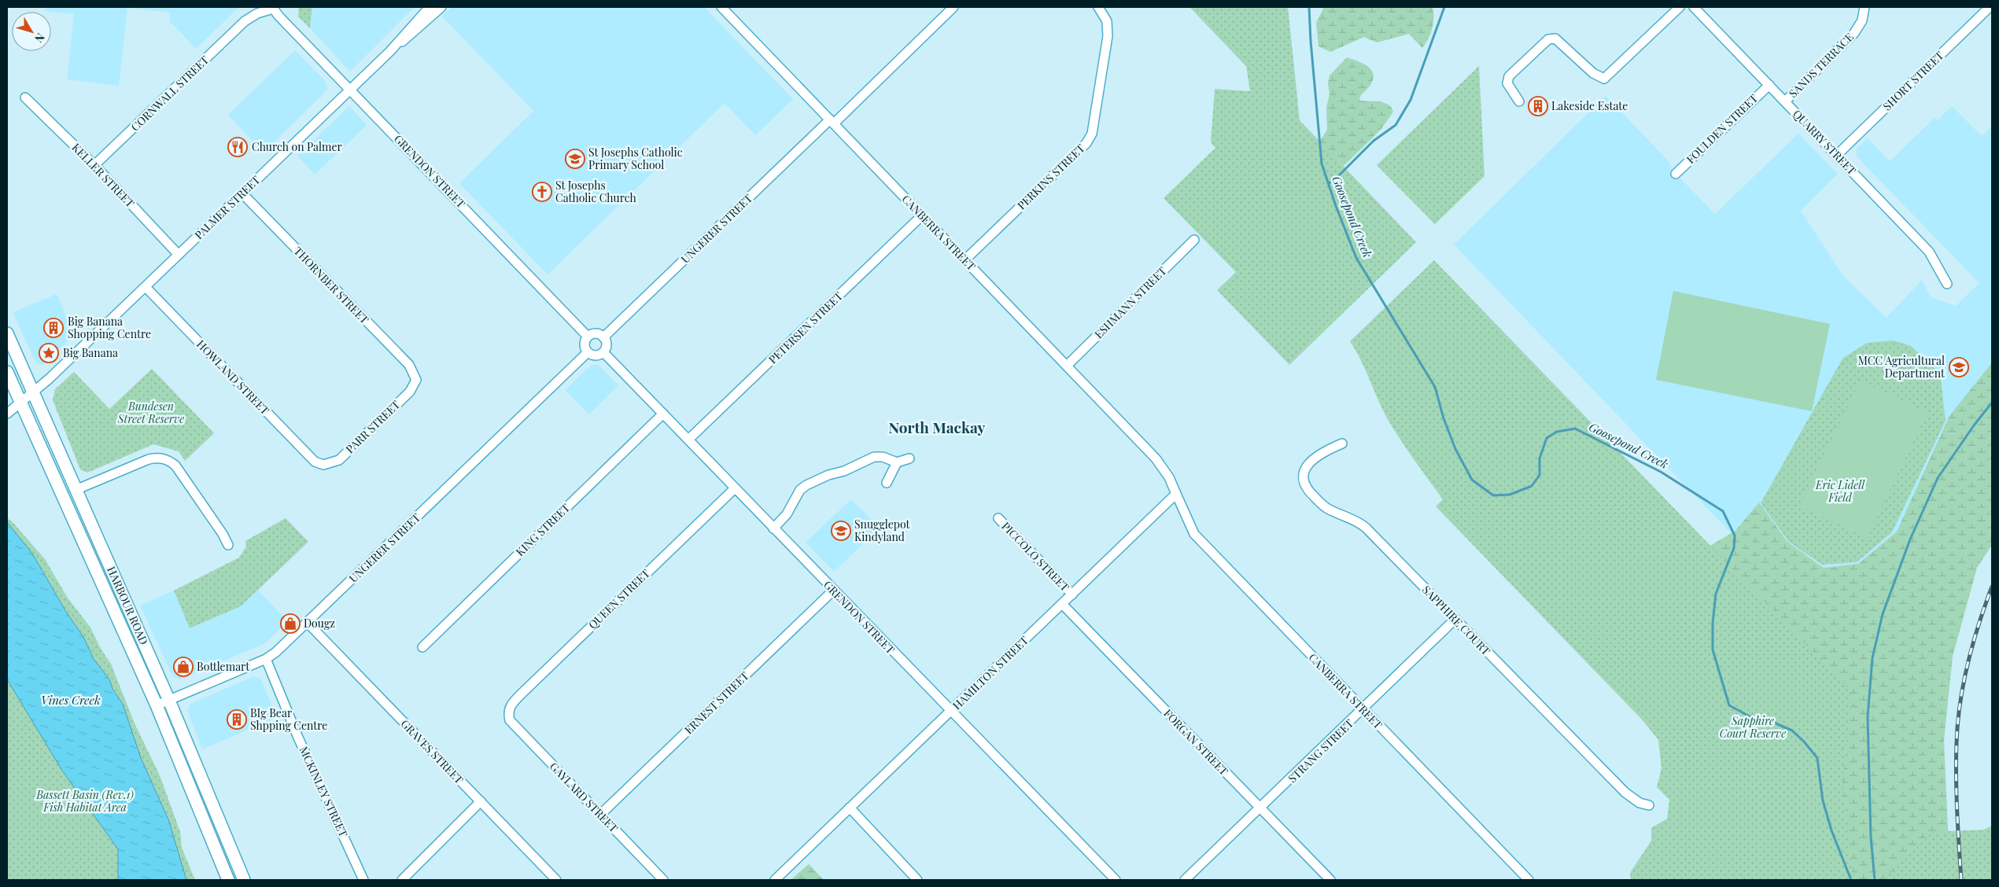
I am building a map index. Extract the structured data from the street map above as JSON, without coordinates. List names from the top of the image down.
{
  "streets": {
    "main road": ["HARBOUR ROAD"],
    "street": [
      "SANDS TERRACE",
      "SHORT STREET",
      "CORNWALL STREET",
      "FOULDEN STREET",
      "QUARRY STREET",
      "GRENDON STREET",
      "KELLER STREET",
      "PERKINS STREET",
      "PALMER STREET",
      "UNGERER STREET",
      "CANBERRA STREET",
      "THORNBER STREET",
      "ESHMANN STREET",
      "PETERSEN STREET",
      "HOWLAND STREET",
      "PARR STREET",
      "KING STREET",
      "PICCOLO STREET",
      "QUEEN STREET",
      "SAPPHIRE COURT",
      "HAMILTON STREET",
      "ERNEST STREET",
      "FORGAN STREET",
      "STRANG STREET",
      "GRAVES STREET",
      "MCKINLEY STREET",
      "GAYLARD STREET"
    ]
  },
  "crossings": [
    ["SANDS TERRACE", "QUARRY STREET"],
    ["SHORT STREET", "QUARRY STREET"],
    ["CORNWALL STREET", "GRENDON STREET"],
    ["CORNWALL STREET", "KELLER STREET"],
    ["FOULDEN STREET", "QUARRY STREET"],
    ["GRENDON STREET", "PALMER STREET"],
    ["GRENDON STREET", "UNGERER STREET"],
    ["GRENDON STREET", "PETERSEN STREET"],
    ["GRENDON STREET", "KING STREET"],
    ["GRENDON STREET", "QUEEN STREET"],
    ["GRENDON STREET", "HAMILTON STREET"],
    ["GRENDON STREET", "ERNEST STREET"],
    ["KELLER STREET", "PALMER STREET"],
    ["PERKINS STREET", "CANBERRA STREET"],
    ["PALMER STREET", "THORNBER STREET"],
    ["PALMER STREET", "HOWLAND STREET"],
    ["PALMER STREET", "HARBOUR ROAD"],
    ["UNGERER STREET", "CANBERRA STREET"],
    ["UNGERER STREET", "HARBOUR ROAD"],
    ["UNGERER STREET", "GRAVES STREET"],
    ["UNGERER STREET", "MCKINLEY STREET"],
    ["CANBERRA STREET", "ESHMANN STREET"],
    ["CANBERRA STREET", "PETERSEN STREET"],
    ["CANBERRA STREET", "HAMILTON STREET"],
    ["CANBERRA STREET", "STRANG STREET"],
    ["THORNBER STREET", "PARR STREET"],
    ["HOWLAND STREET", "PARR STREET"],
    ["PICCOLO STREET", "HAMILTON STREET"],
    ["QUEEN STREET", "GAYLARD STREET"],
    ["SAPPHIRE COURT", "STRANG STREET"],
    ["HAMILTON STREET", "FORGAN STREET"],
    ["ERNEST STREET", "GAYLARD STREET"],
    ["FORGAN STREET", "STRANG STREET"]
  ],
  "districts": ["North Mackay"],
  "water": ["Goosepond Creek", "Vines Creek"],
  "parks": [
    "Bundesen Street Reserve",
    "Eric Lidell Field",
    "Sapphire Court Reserve",
    "Bassett Basin (Rev.1) Fish Habitat Area"
  ],
  "places": {
    "building": ["Lakeside Estate", "Big Banana Shopping Centre", "BIg Bear Shpping Centre"],
    "restaurant": ["Church on Palmer"],
    "school or university": ["St Josephs Catholic Primary School", "MCC Agricultural Department", "Snugglepot Kindyland"],
    "church": ["St Josephs Catholic Church"],
    "place": ["Big Banana"],
    "shop": ["Dougz", "Bottlemart"]
  },
  "north": "bottom right"
}
